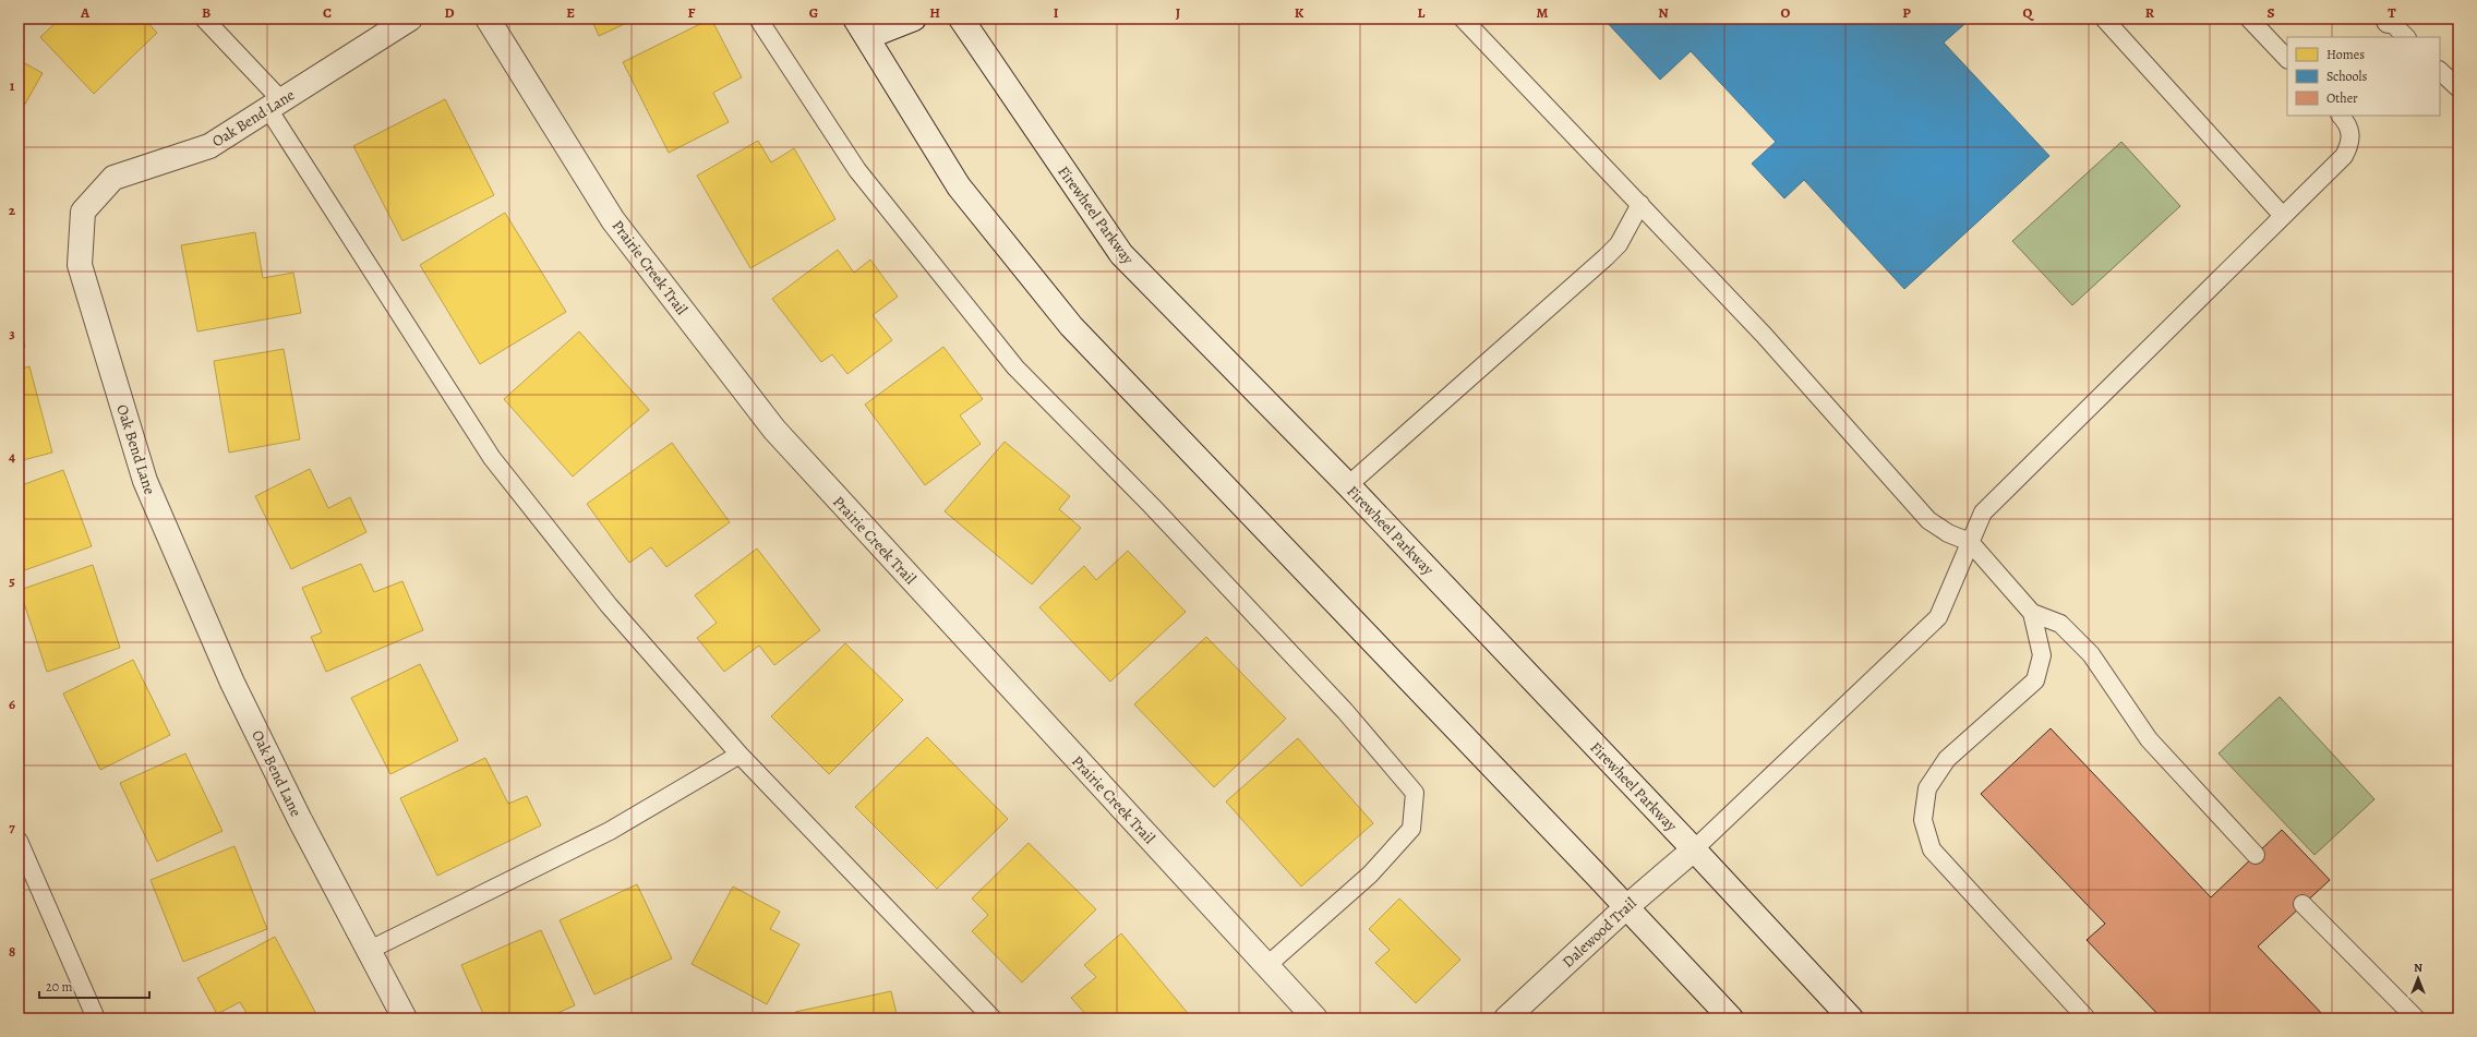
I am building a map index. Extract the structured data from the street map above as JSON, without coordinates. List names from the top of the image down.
{
  "streets": {
    "street": [
      "Oak Bend Lane",
      "Firewheel Parkway",
      "Prairie Creek Trail",
      "Dalewood Trail"
    ]
  },
  "crossings": [
    ["Firewheel Parkway", "Dalewood Trail"]
  ],
  "legend": ["Homes", "Schools", "Other"],
  "scale_bar": "20 m",
  "north": "top",
  "grid": {
    "columns": [
      "A",
      "B",
      "C",
      "D",
      "E",
      "F",
      "G",
      "H",
      "I",
      "J",
      "K",
      "L",
      "M",
      "N",
      "O",
      "P",
      "Q",
      "R",
      "S",
      "T"
    ],
    "rows": [
      "1",
      "2",
      "3",
      "4",
      "5",
      "6",
      "7",
      "8"
    ]
  }
}
